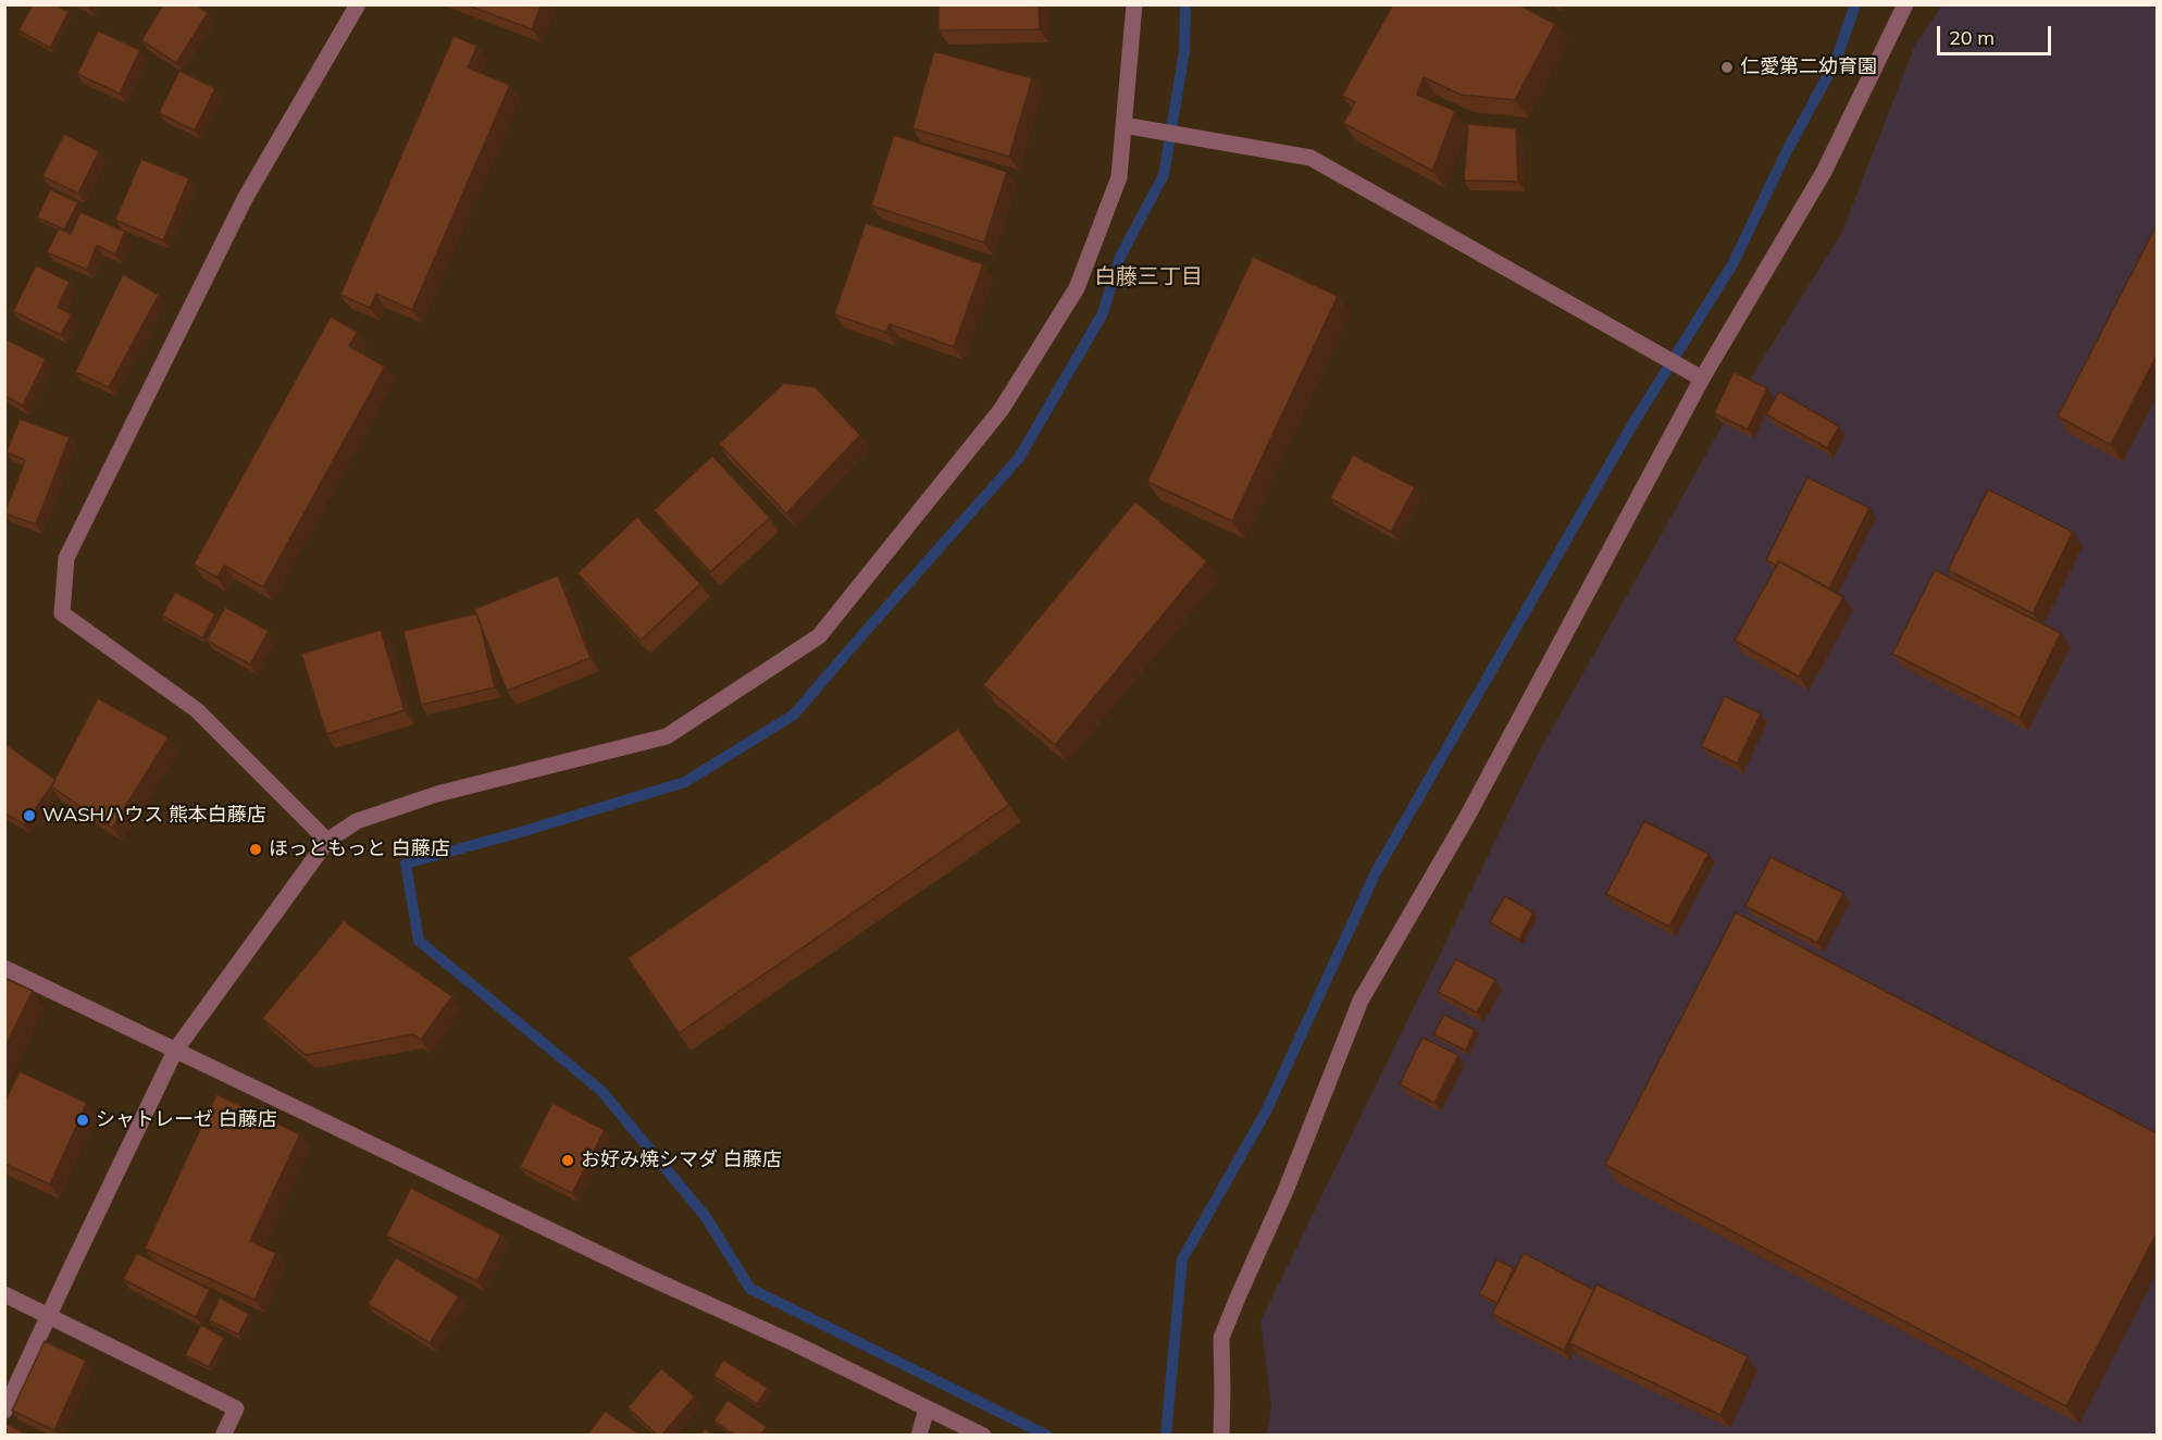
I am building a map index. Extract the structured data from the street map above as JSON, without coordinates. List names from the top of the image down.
{
  "districts": ["白藤三丁目"],
  "places": [
    "仁愛第二幼育園",
    "WASHハウス 熊本白藤店",
    "ほっともっと 白藤店",
    "シャトレーゼ 白藤店",
    "お好み焼シマダ 白藤店"
  ],
  "scale_bar": "20 m"
}
